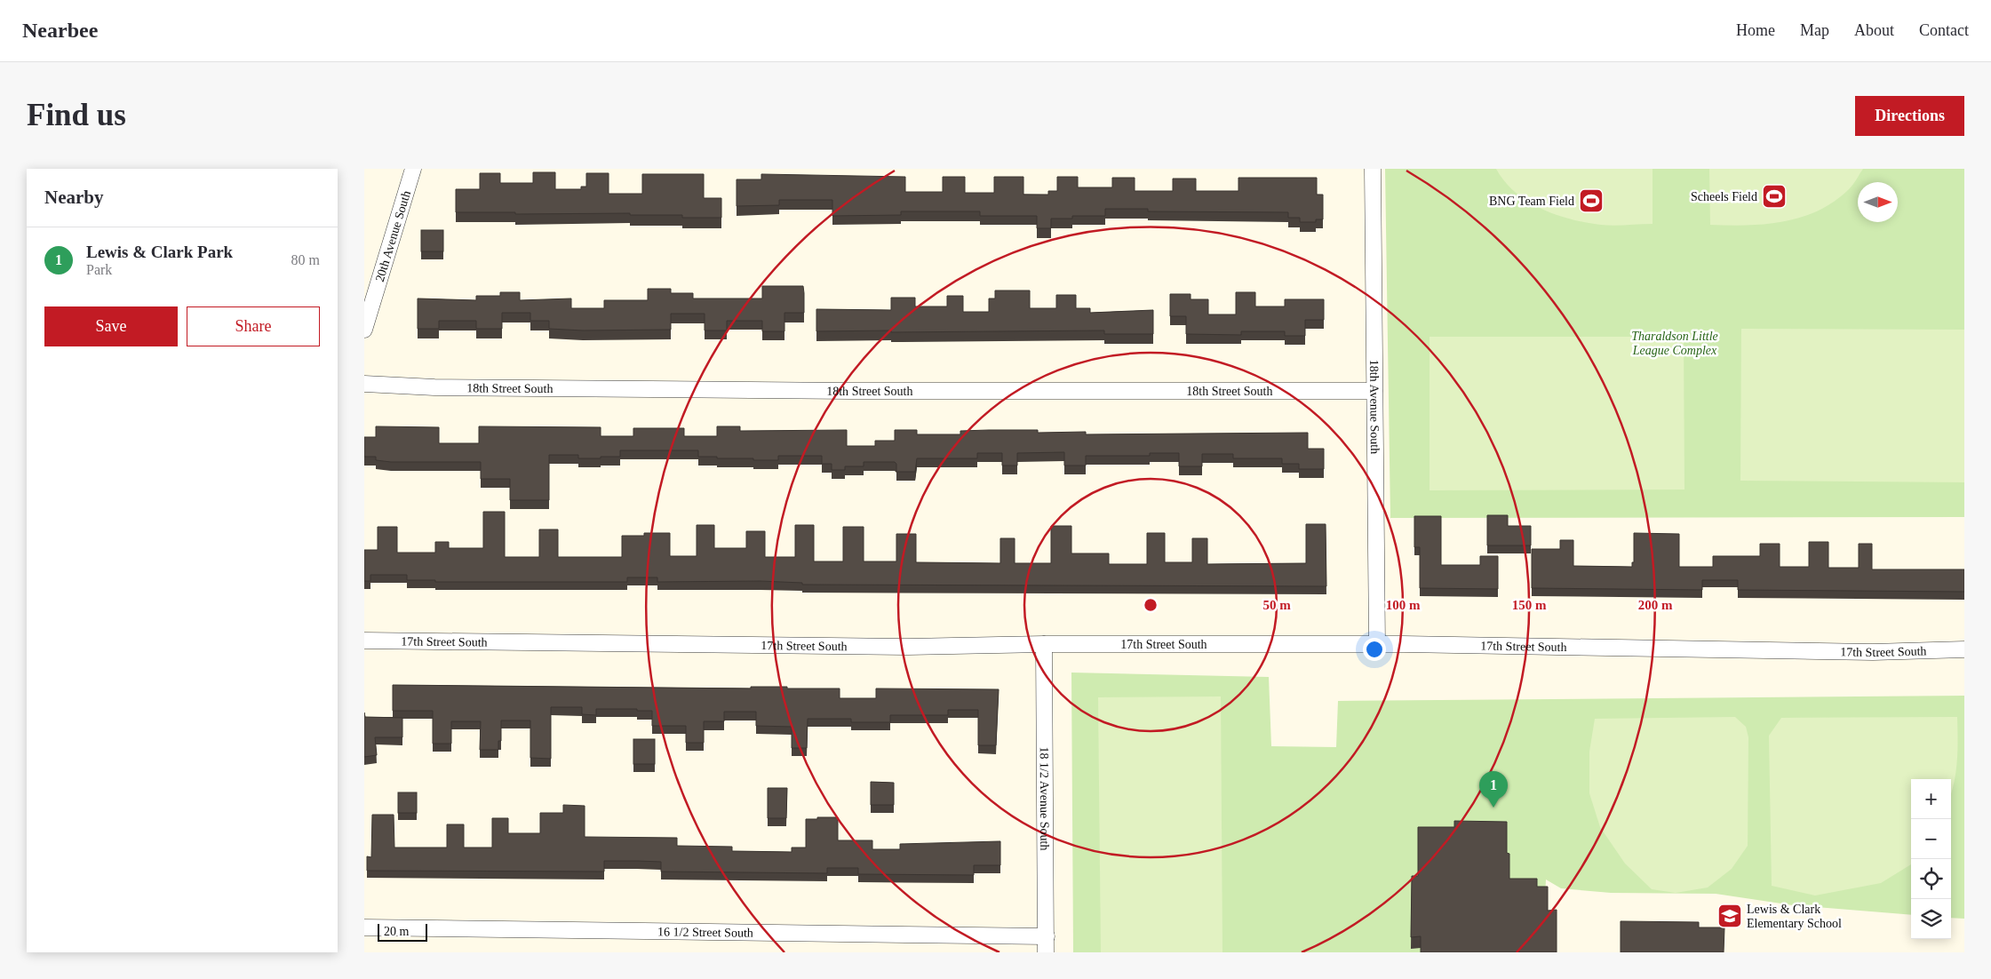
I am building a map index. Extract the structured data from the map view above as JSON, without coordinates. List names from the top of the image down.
{
  "streets": {
    "street": [
      "20th Avenue South",
      "18th Street South",
      "18th Avenue South",
      "17th Street South",
      "18 1/2 Avenue South",
      "16 1/2 Street South"
    ]
  },
  "crossings": [
    ["18th Street South", "18th Avenue South"],
    ["18th Avenue South", "17th Street South"],
    ["17th Street South", "18 1/2 Avenue South"],
    ["18 1/2 Avenue South", "16 1/2 Street South"]
  ],
  "parks": ["Tharaldson Little League Complex"],
  "places": {
    "sports": ["Scheels Field", "BNG Team Field"],
    "school or university": ["Lewis & Clark Elementary School"]
  },
  "scale_bar": "20 m",
  "north": "right",
  "page": {
    "header": "Nearbee",
    "nav": [
      "Home",
      "Map",
      "About",
      "Contact"
    ],
    "buttons": [
      "Directions",
      ["Save", "Share"]
    ],
    "title": "Find us",
    "heading": "Nearby",
    "list": [
      {
        "mark": "1",
        "name": "Lewis & Clark Park",
        "note": "Park",
        "value": "80 m"
      }
    ],
    "pins": "1",
    "map_buttons": ["+", "−"],
    "scale": "20 m"
  },
  "rings": [
    "50 m",
    "100 m",
    "150 m",
    "200 m"
  ]
}
